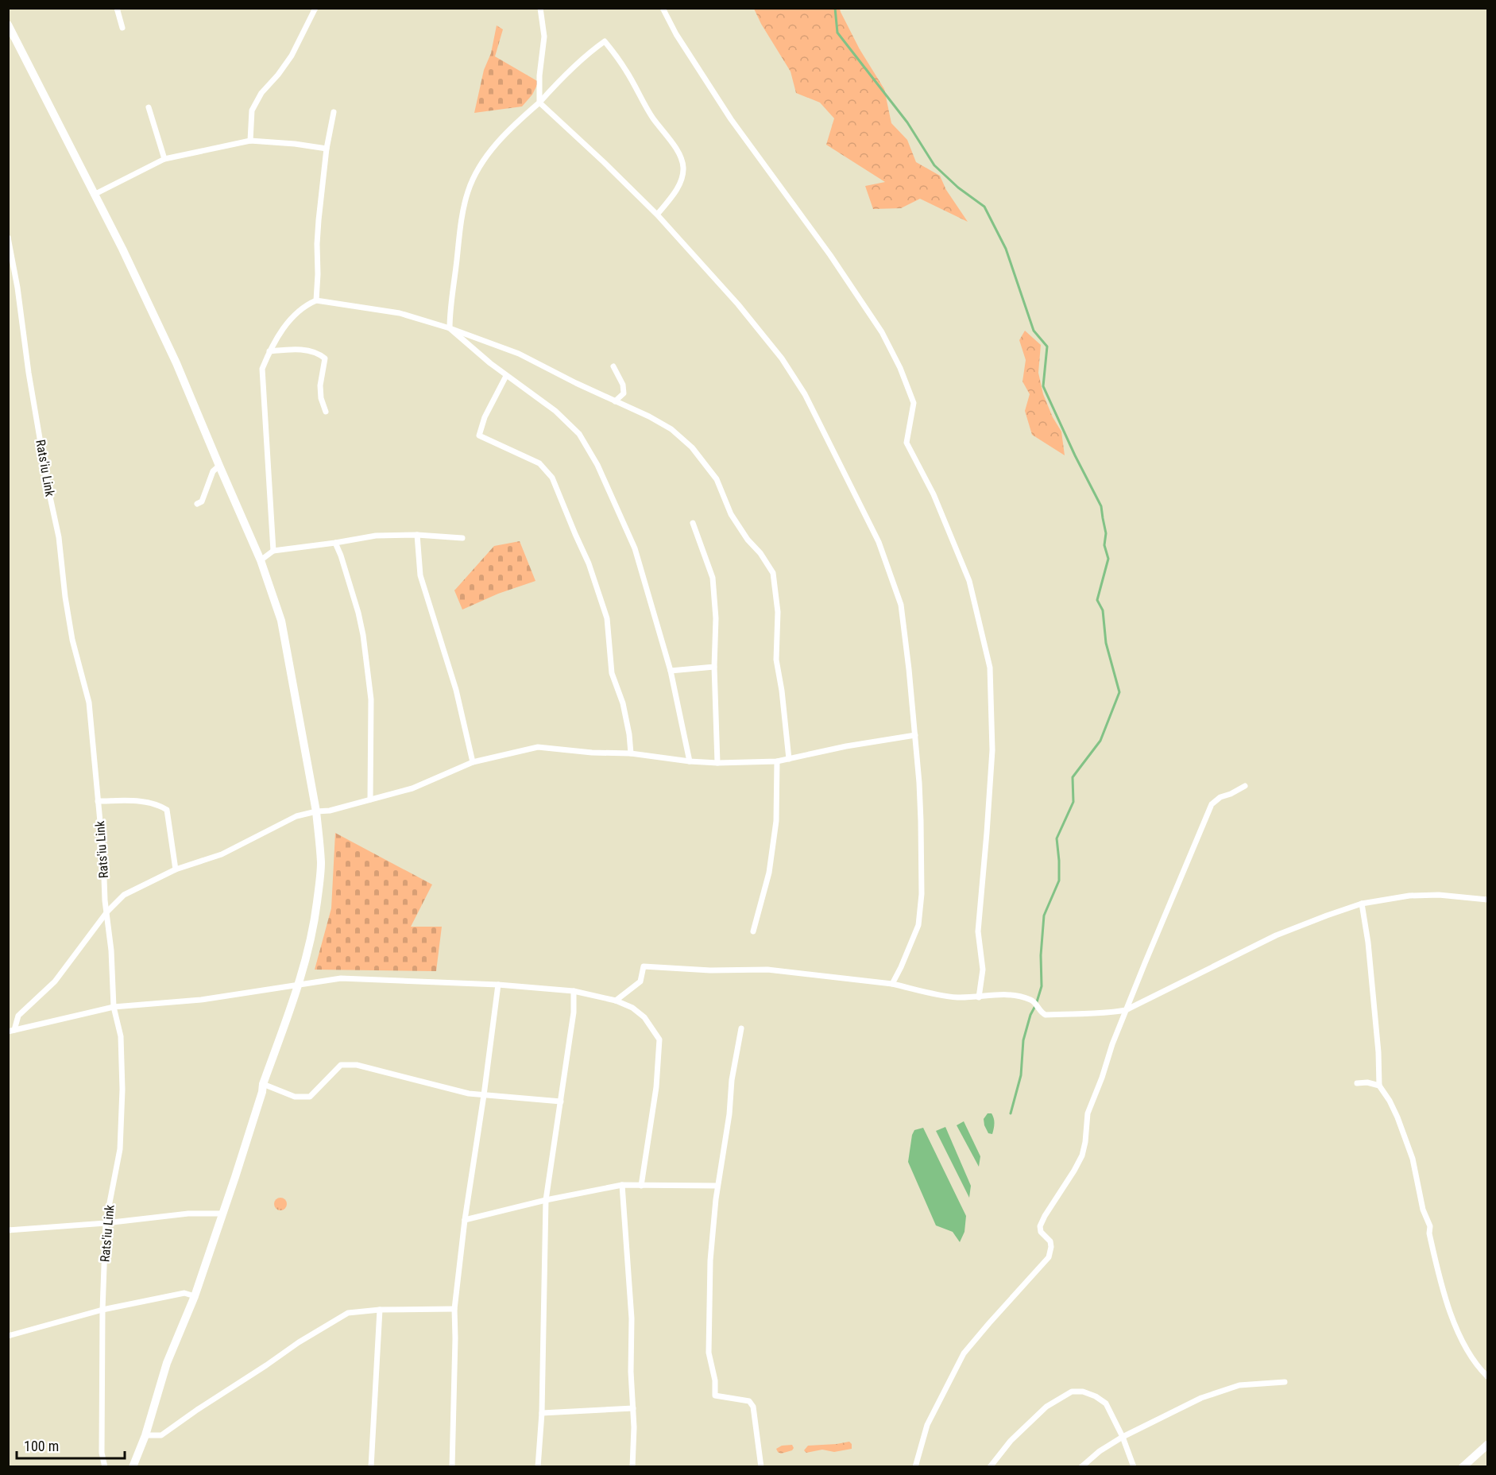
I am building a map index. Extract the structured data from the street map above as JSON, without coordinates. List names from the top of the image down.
{
  "streets": {
    "street": ["Rats'iu Link"]
  },
  "scale_bar": "100 m"
}
